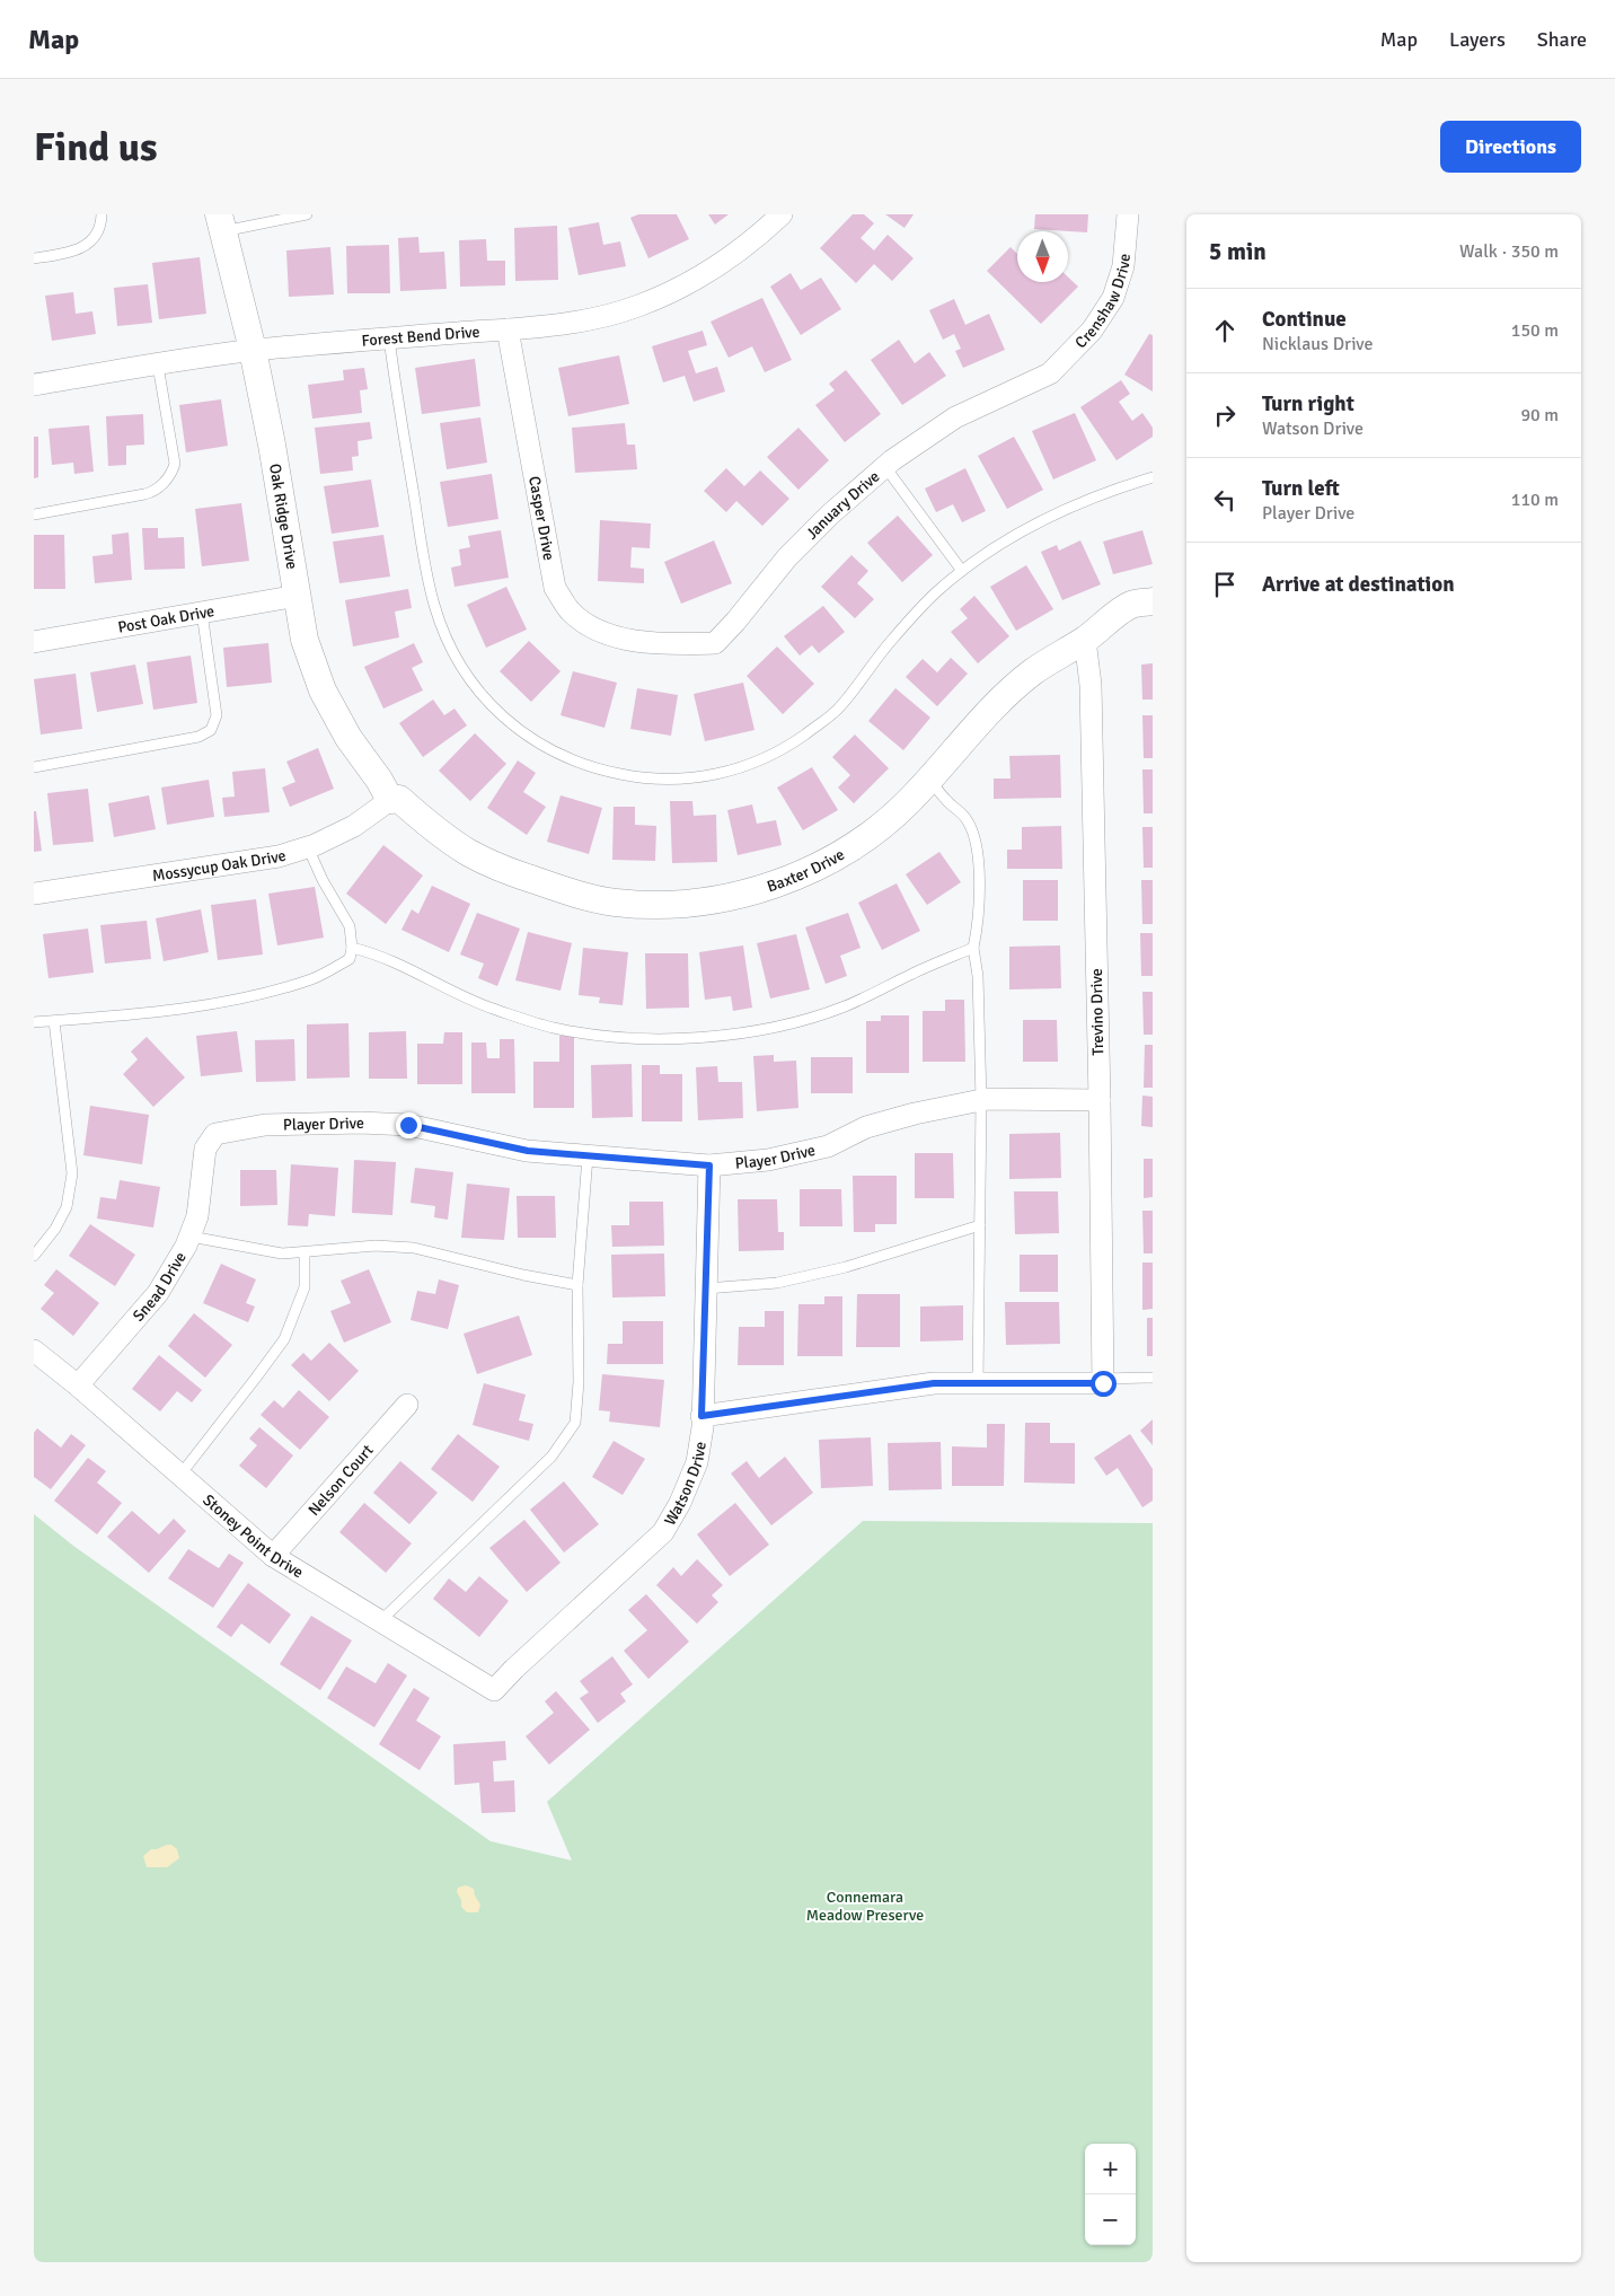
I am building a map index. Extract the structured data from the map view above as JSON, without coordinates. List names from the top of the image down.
{
  "streets": {
    "street": [
      "Crenshaw Drive",
      "Forest Bend Drive",
      "January Drive",
      "Oak Ridge Drive",
      "Casper Drive",
      "Post Oak Drive",
      "Mossycup Oak Drive",
      "Baxter Drive",
      "Trevino Drive",
      "Player Drive",
      "Snead Drive",
      "Nelson Court",
      "Watson Drive",
      "Stoney Point Drive"
    ]
  },
  "crossings": [
    ["Crenshaw Drive", "January Drive"],
    ["Forest Bend Drive", "Oak Ridge Drive"],
    ["Forest Bend Drive", "Casper Drive"],
    ["January Drive", "Casper Drive"],
    ["Oak Ridge Drive", "Post Oak Drive"],
    ["Oak Ridge Drive", "Mossycup Oak Drive"],
    ["Oak Ridge Drive", "Baxter Drive"],
    ["Mossycup Oak Drive", "Baxter Drive"],
    ["Baxter Drive", "Trevino Drive"],
    ["Trevino Drive", "Player Drive"],
    ["Player Drive", "Snead Drive"],
    ["Player Drive", "Watson Drive"],
    ["Snead Drive", "Stoney Point Drive"],
    ["Nelson Court", "Stoney Point Drive"],
    ["Watson Drive", "Stoney Point Drive"]
  ],
  "parks": ["Connemara Meadow Preserve"],
  "north": "bottom",
  "page": {
    "header": "Map",
    "nav": ["Map", "Layers", "Share"],
    "buttons": "Directions",
    "title": "Find us",
    "heading": ["5 min", "Walk · 350 m"],
    "list": [
      ["Continue", "Nicklaus Drive", "150 m"],
      ["Turn right", "Watson Drive", "90 m"],
      ["Turn left", "Player Drive", "110 m"],
      "Arrive at destination"
    ],
    "map_buttons": ["+", "−"]
  }
}
